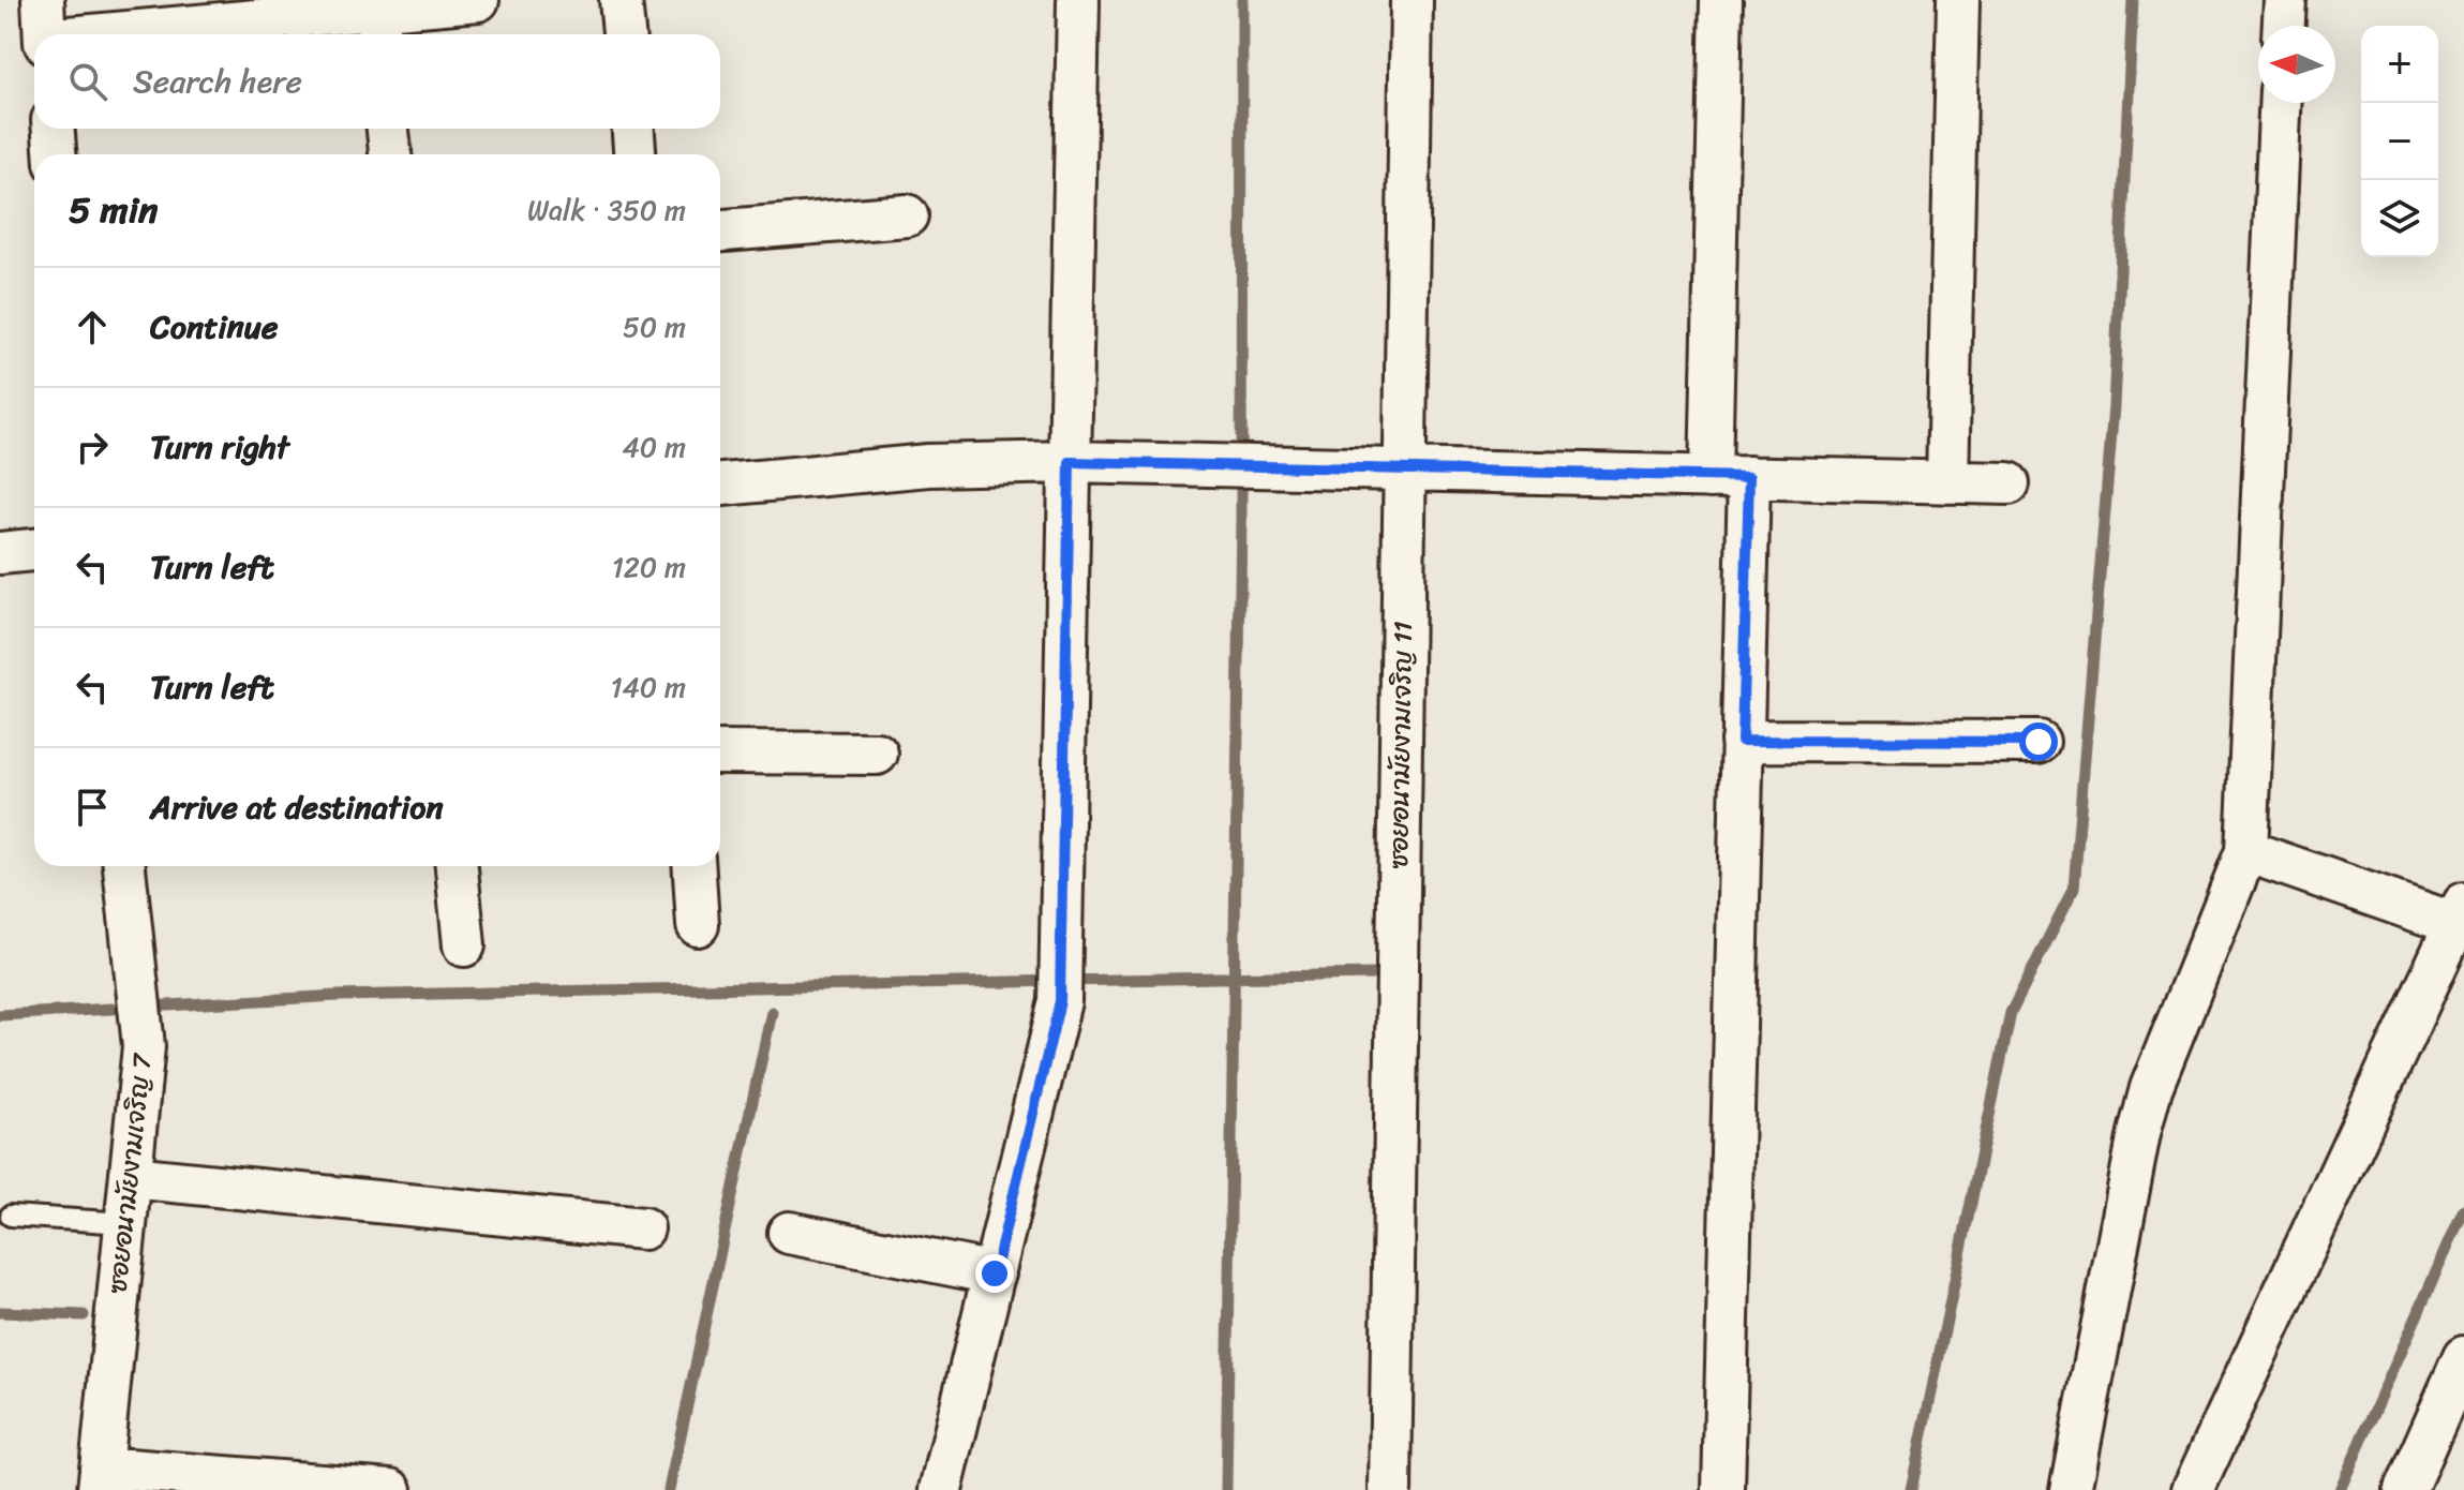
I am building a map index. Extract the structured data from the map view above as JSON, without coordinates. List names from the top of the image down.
{
  "streets": {
    "street": ["ซอยอนามัยงามเจริญ 11", "ซอยอนามัยงามเจริญ 7"]
  },
  "north": "left",
  "page": {
    "map_buttons": ["+", "−"],
    "search": "Search here",
    "heading": ["5 min", "Walk · 350 m"],
    "list": [
      ["Continue", "50 m"],
      ["Turn right", "40 m"],
      ["Turn left", "120 m"],
      ["Turn left", "140 m"],
      "Arrive at destination"
    ]
  }
}
